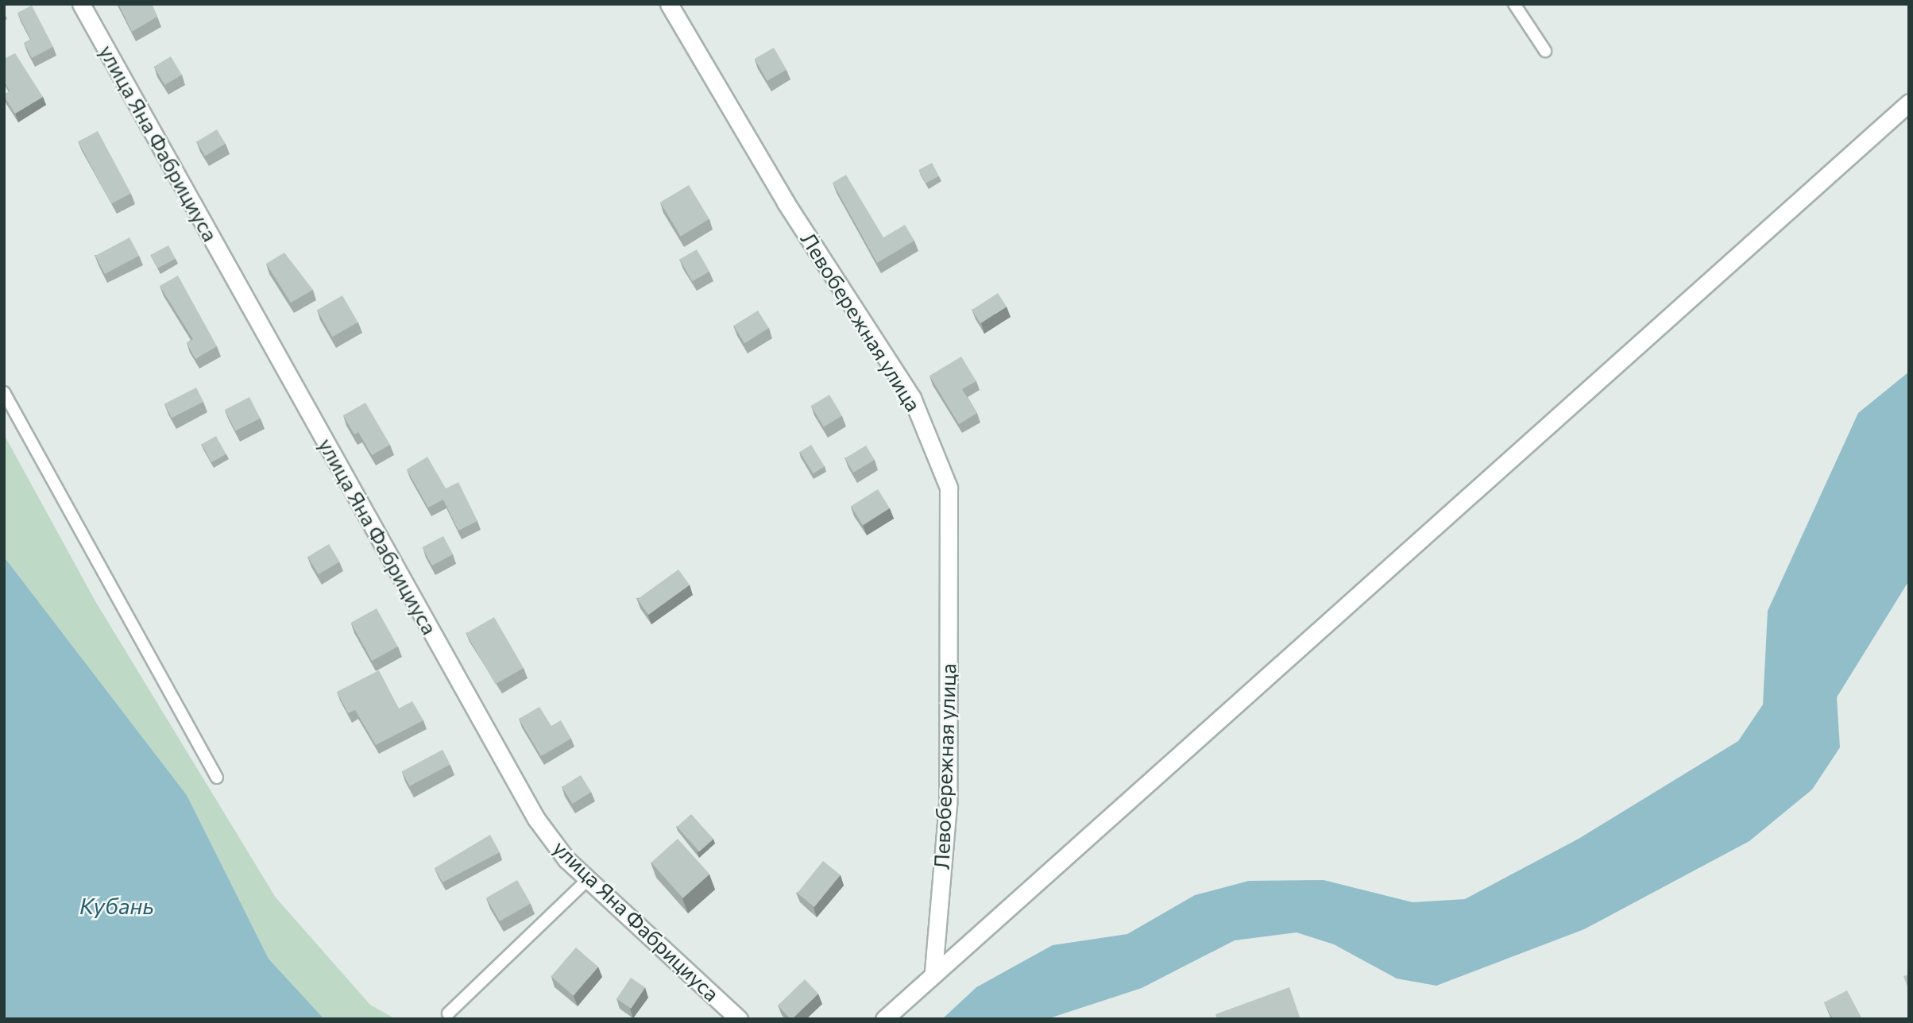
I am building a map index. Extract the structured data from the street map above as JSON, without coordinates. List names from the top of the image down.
{
  "streets": {
    "street": ["улица Яна Фабрициуса", "Левобережная улица"]
  },
  "water": ["Кубань"]
}
